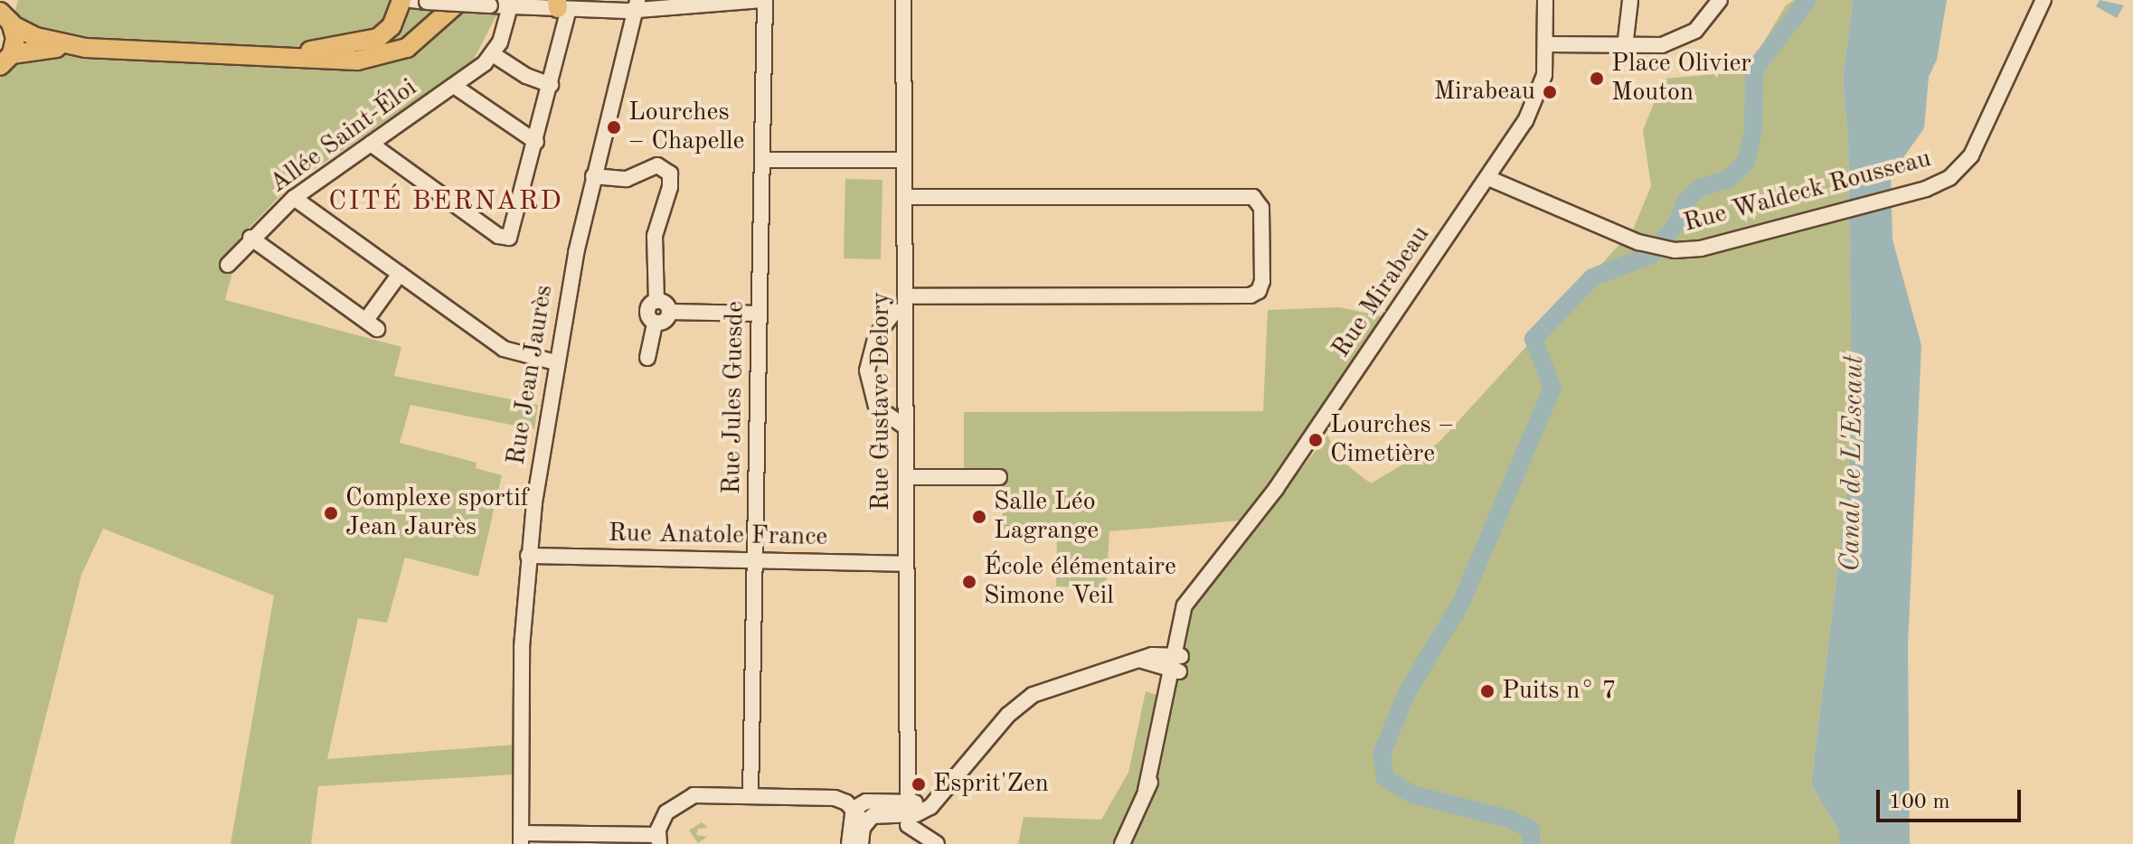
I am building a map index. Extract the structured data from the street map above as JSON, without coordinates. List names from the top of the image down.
{
  "streets": {
    "street": [
      "Allée Saint-Éloi",
      "Rue Waldeck Rousseau",
      "Rue Mirabeau",
      "Rue Jean Jaurès",
      "Rue Jules Guesde",
      "Rue Gustave Delory",
      "Rue Anatole France"
    ]
  },
  "crossings": [
    ["Rue Waldeck Rousseau", "Rue Mirabeau"],
    ["Rue Jean Jaurès", "Rue Anatole France"],
    ["Rue Jules Guesde", "Rue Anatole France"],
    ["Rue Gustave Delory", "Rue Anatole France"]
  ],
  "districts": ["CITÉ BERNARD"],
  "water": ["Canal de L'Escaut"],
  "places": [
    "Place Olivier Mouton",
    "Mirabeau",
    "Lourches – Chapelle",
    "Lourches – Cimetière",
    "Complexe sportif Jean Jaurès",
    "Salle Léo Lagrange",
    "École élémentaire Simone Veil",
    "Puits n° 7",
    "Esprit'Zen"
  ],
  "scale_bar": "100 m"
}
